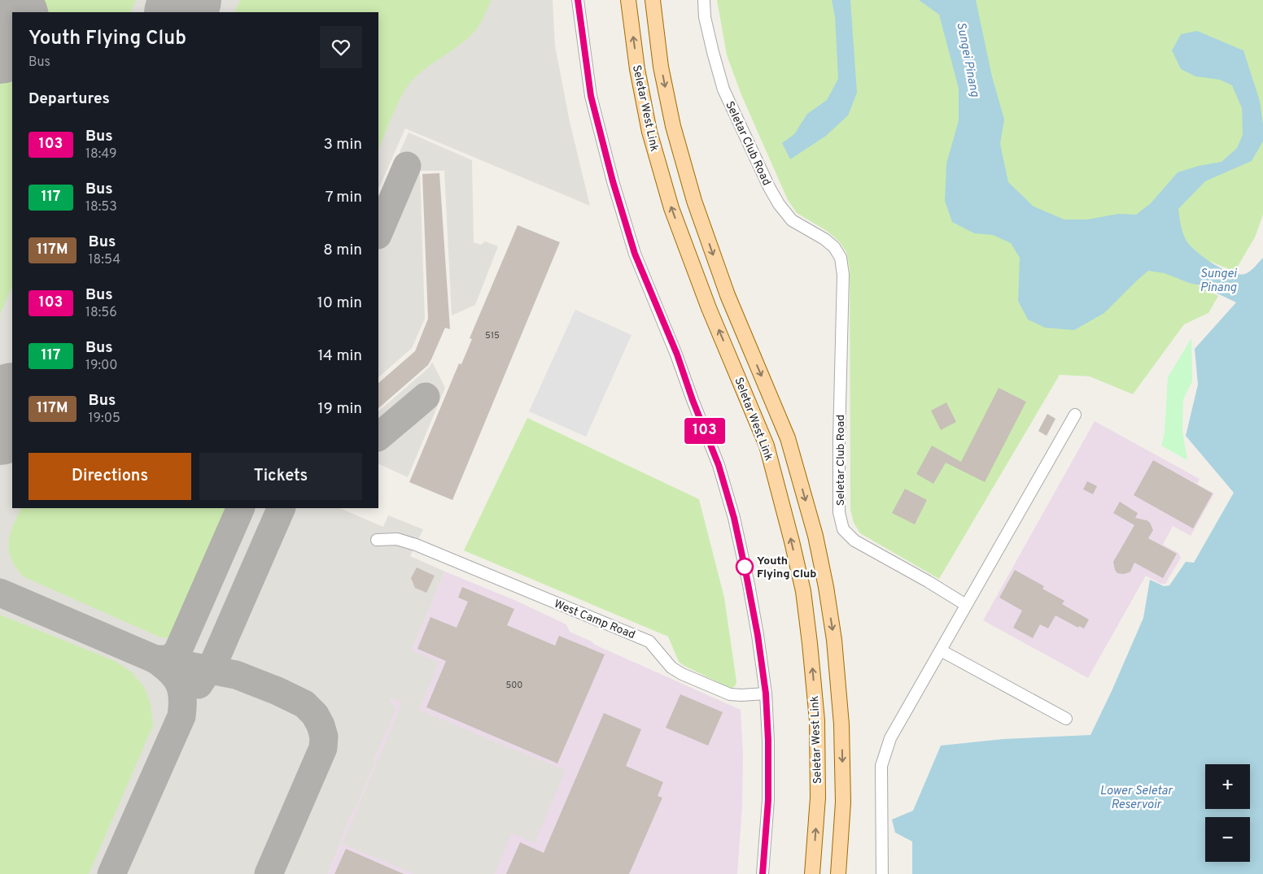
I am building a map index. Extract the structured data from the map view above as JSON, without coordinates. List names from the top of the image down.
{
  "streets": {
    "main road": ["Seletar West Link"],
    "street": ["Seletar Club Road", "West Camp Road"]
  },
  "water": ["Sungei Pinang", "Lower Seletar Reservoir"],
  "places": ["Youth Flying Club"],
  "lines": ["bus line 103"],
  "house_numbers": ["515", "500"],
  "page": {
    "on_map": "103",
    "heading": [
      ["Youth Flying Club", "Bus"],
      "Departures"
    ],
    "list": [
      {
        "mark": "103",
        "name": "Bus",
        "note": "18:49",
        "value": "3 min"
      },
      {
        "mark": "117",
        "name": "Bus",
        "note": "18:53",
        "value": "7 min"
      },
      {
        "mark": "117M",
        "name": "Bus",
        "note": "18:54",
        "value": "8 min"
      },
      {
        "mark": "103",
        "name": "Bus",
        "note": "18:56",
        "value": "10 min"
      },
      {
        "mark": "117",
        "name": "Bus",
        "note": "19:00",
        "value": "14 min"
      },
      {
        "mark": "117M",
        "name": "Bus",
        "note": "19:05",
        "value": "19 min"
      }
    ],
    "buttons": ["Directions", "Tickets"],
    "map_buttons": ["+", "−"]
  }
}
